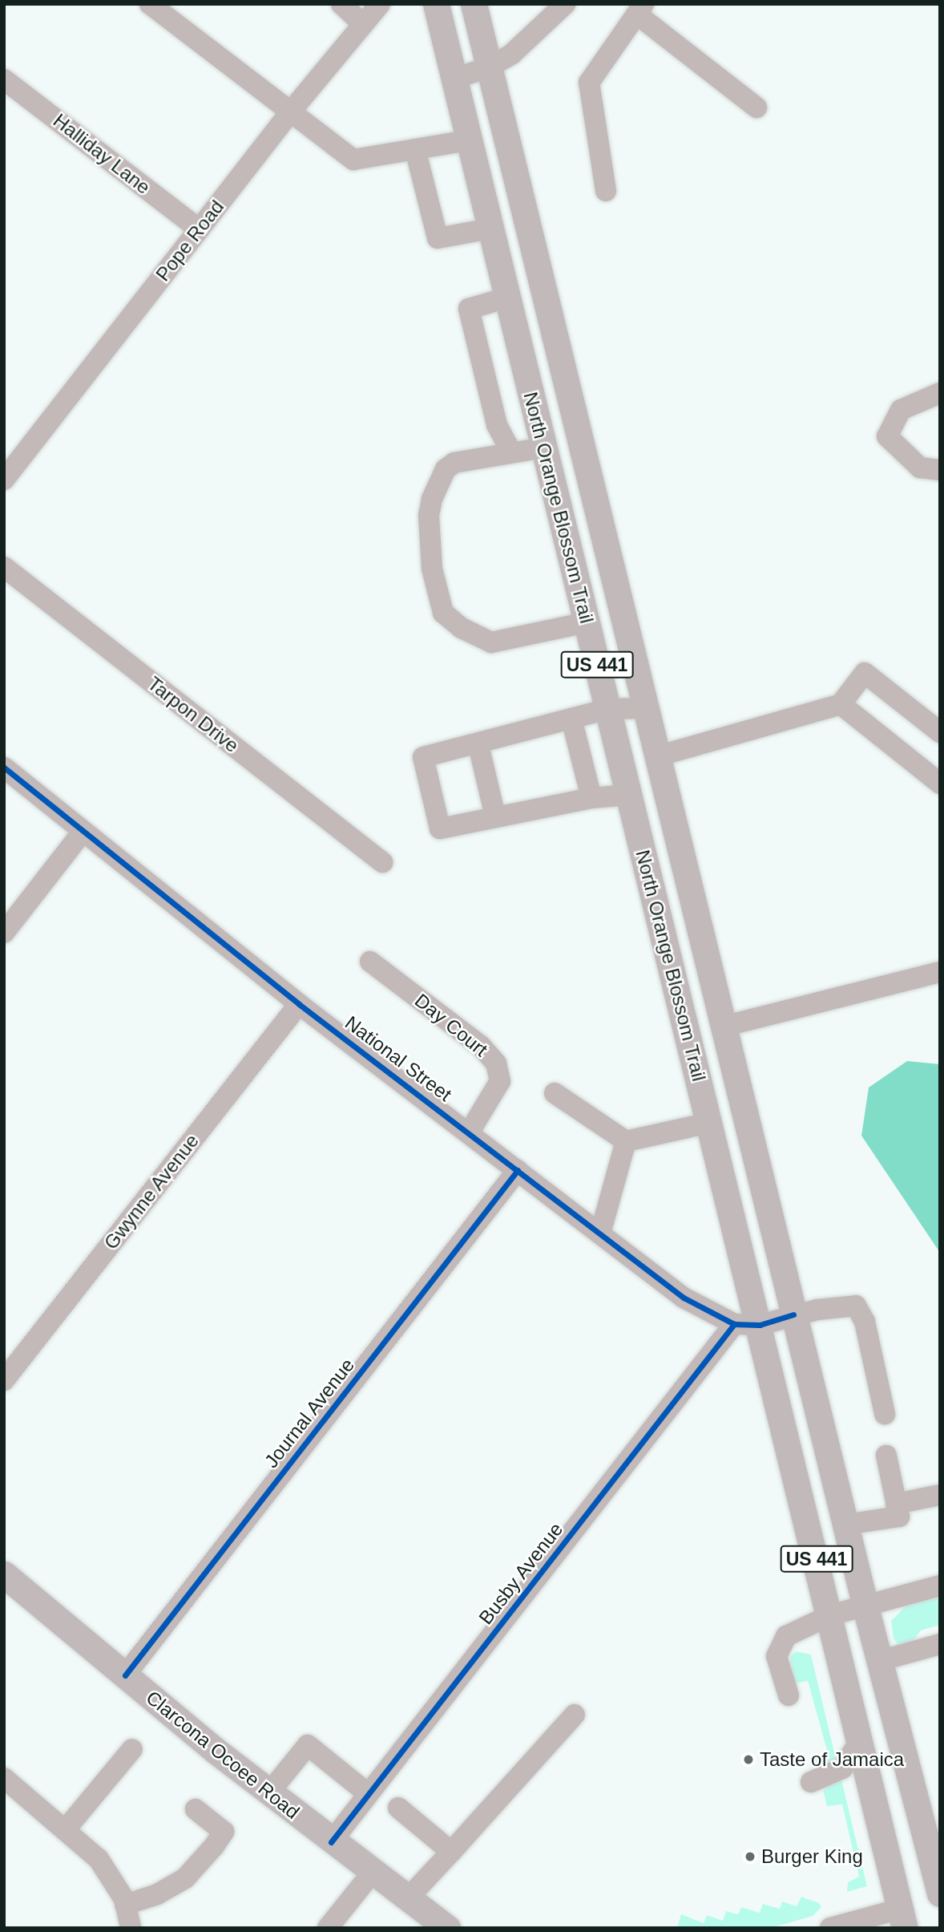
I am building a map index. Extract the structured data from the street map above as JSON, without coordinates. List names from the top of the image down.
{
  "streets": {
    "main road": ["North Orange Blossom Trail", "US 441", "Clarcona Ocoee Road"],
    "street": [
      "Halliday Lane",
      "Pope Road",
      "Tarpon Drive",
      "Day Court",
      "National Street",
      "Gwynne Avenue",
      "Journal Avenue",
      "Busby Avenue"
    ]
  },
  "crossings": [
    ["Halliday Lane", "Pope Road"],
    ["North Orange Blossom Trail", "National Street"],
    ["North Orange Blossom Trail", "Busby Avenue"],
    ["Day Court", "National Street"],
    ["National Street", "Gwynne Avenue"],
    ["National Street", "Journal Avenue"],
    ["National Street", "Busby Avenue"],
    ["Journal Avenue", "Clarcona Ocoee Road"],
    ["Busby Avenue", "Clarcona Ocoee Road"]
  ],
  "places": ["Taste of Jamaica", "Burger King"]
}
